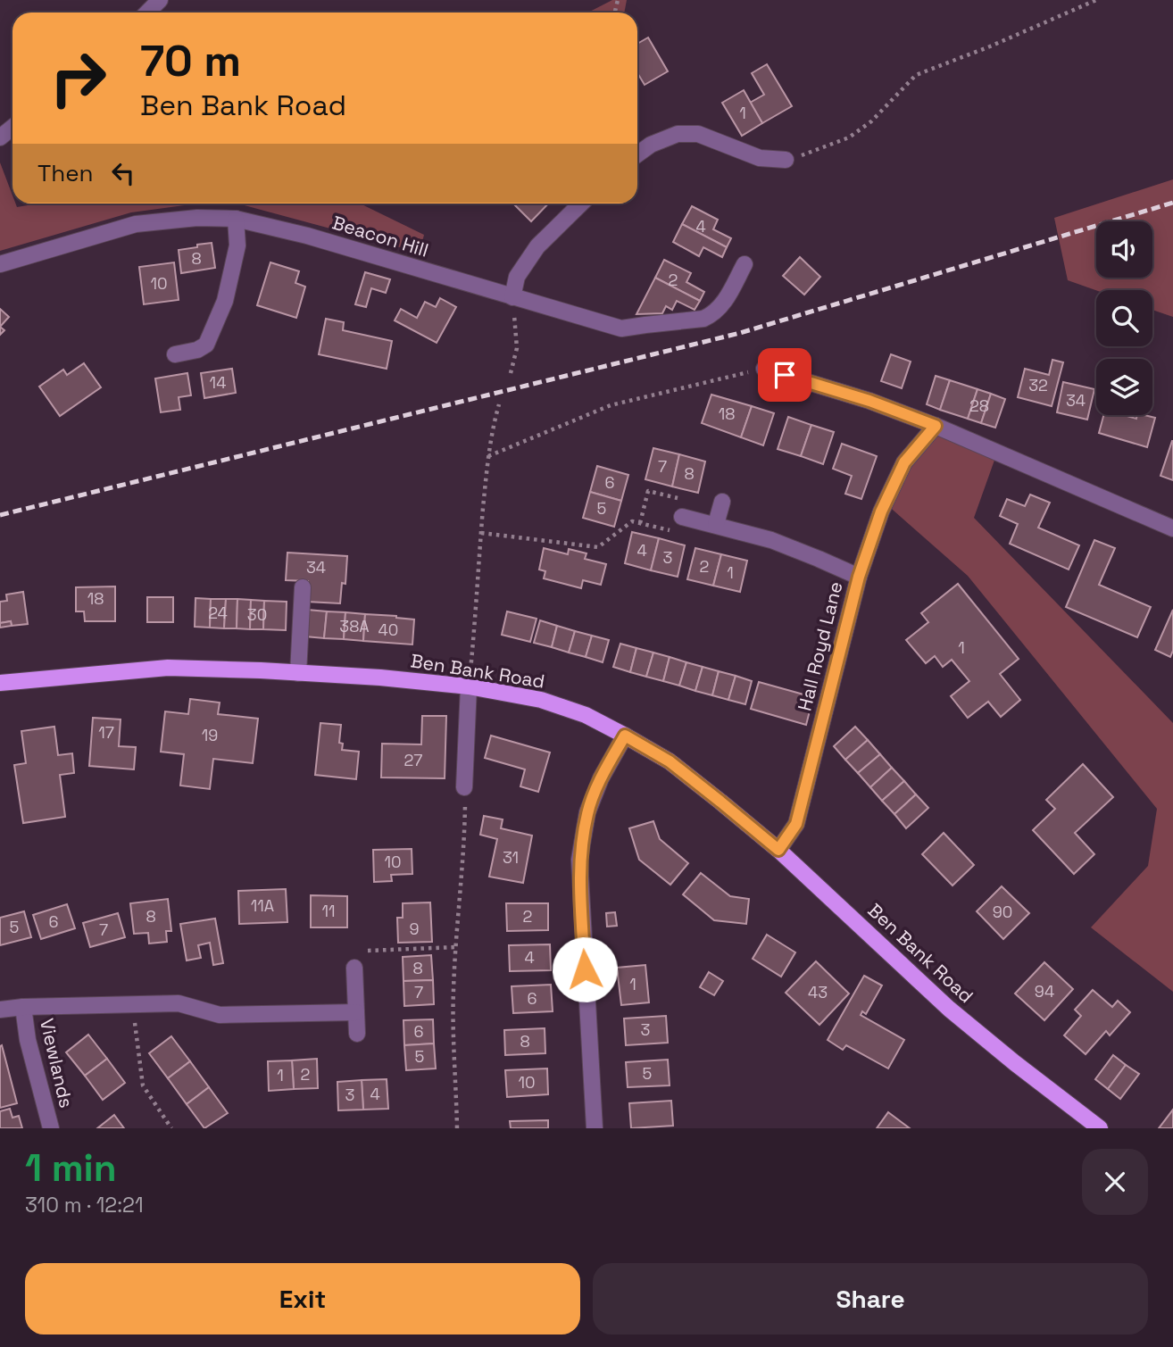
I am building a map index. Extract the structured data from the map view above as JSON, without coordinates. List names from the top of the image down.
{
  "streets": {
    "main road": ["Ben Bank Road"],
    "street": ["Beacon Hill", "Hall Royd Lane", "Viewlands"]
  },
  "crossings": [
    ["Hall Royd Lane", "Ben Bank Road"]
  ],
  "house_numbers": [
    "1",
    "4",
    "8",
    "2",
    "10",
    "14",
    "32",
    "34",
    "28",
    "18",
    "7",
    "8",
    "6",
    "5",
    "4",
    "3",
    "2",
    "34",
    "1",
    "18",
    "24",
    "30",
    "38A",
    "40",
    "1",
    "17",
    "19",
    "27",
    "31",
    "10",
    "11A",
    "11",
    "90",
    "8",
    "2",
    "6",
    "5",
    "9",
    "7",
    "4",
    "8",
    "1",
    "94",
    "7",
    "43",
    "6",
    "3",
    "6",
    "8",
    "5",
    "5",
    "2",
    "1",
    "10",
    "4",
    "3"
  ],
  "page": {
    "turn": ["70 m", "Ben Bank Road"],
    "then": "Then",
    "heading": ["1 min", "310 m · 12:21"],
    "buttons": ["Exit", "Share"]
  }
}
